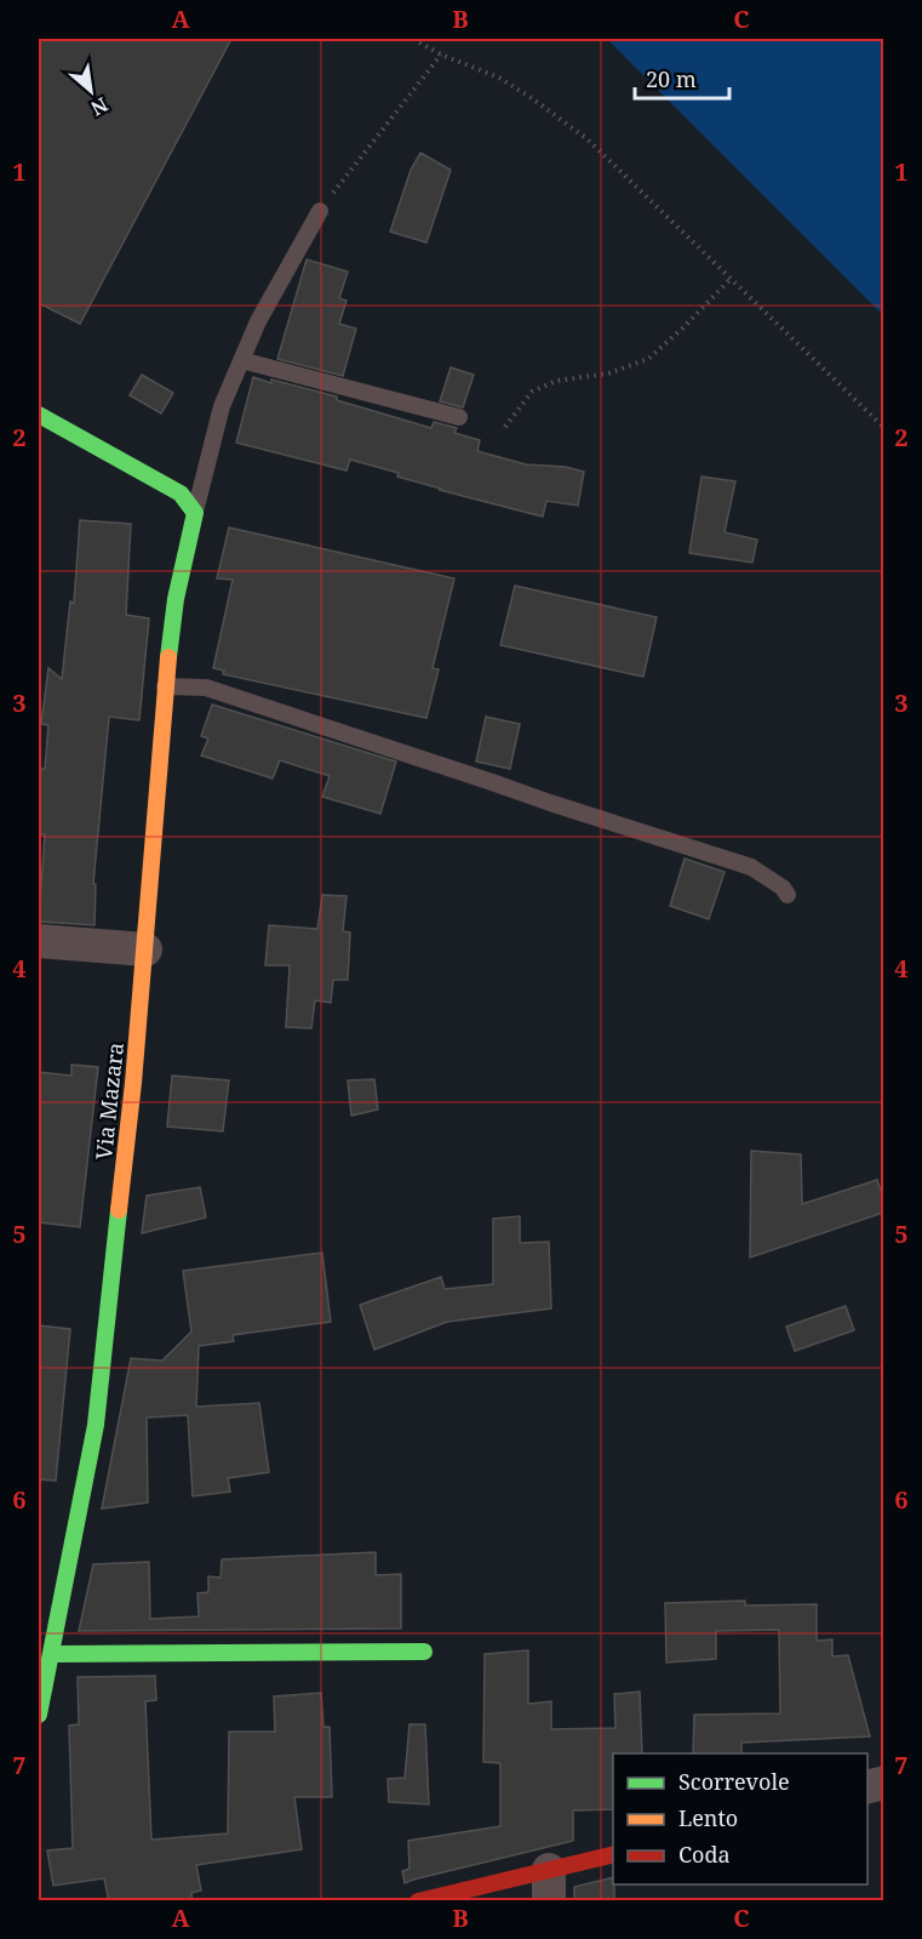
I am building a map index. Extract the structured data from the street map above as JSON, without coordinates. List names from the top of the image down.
{
  "streets": {
    "street": ["Via Mazara"]
  },
  "legend": ["Scorrevole", "Lento", "Coda"],
  "scale_bar": "20 m",
  "north": "bottom right",
  "grid": {
    "columns": ["A", "B", "C"],
    "rows": [
      "1",
      "2",
      "3",
      "4",
      "5",
      "6",
      "7"
    ]
  }
}
